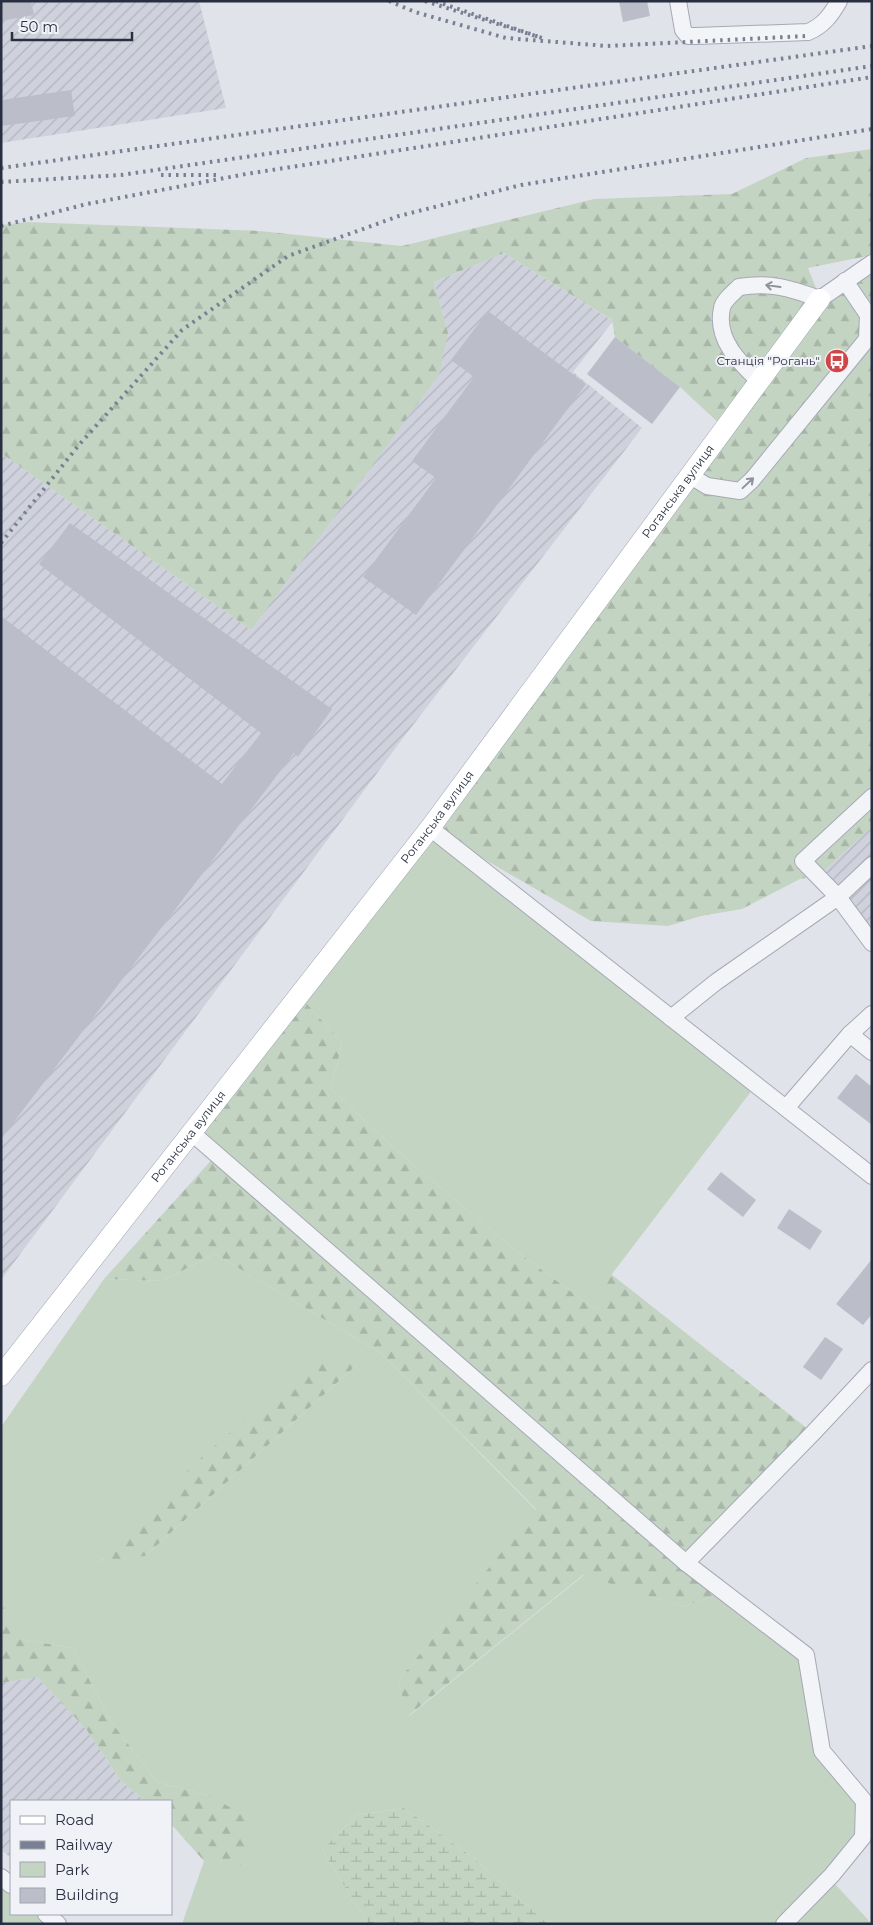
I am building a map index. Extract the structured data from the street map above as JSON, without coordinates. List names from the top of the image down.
{
  "streets": {
    "main road": ["Роганська вулиця"]
  },
  "places": {
    "bus stop": ["Станція \"Рогань\""]
  },
  "legend": [
    "Road",
    "Railway",
    "Park",
    "Building"
  ],
  "scale_bar": "50 m"
}
